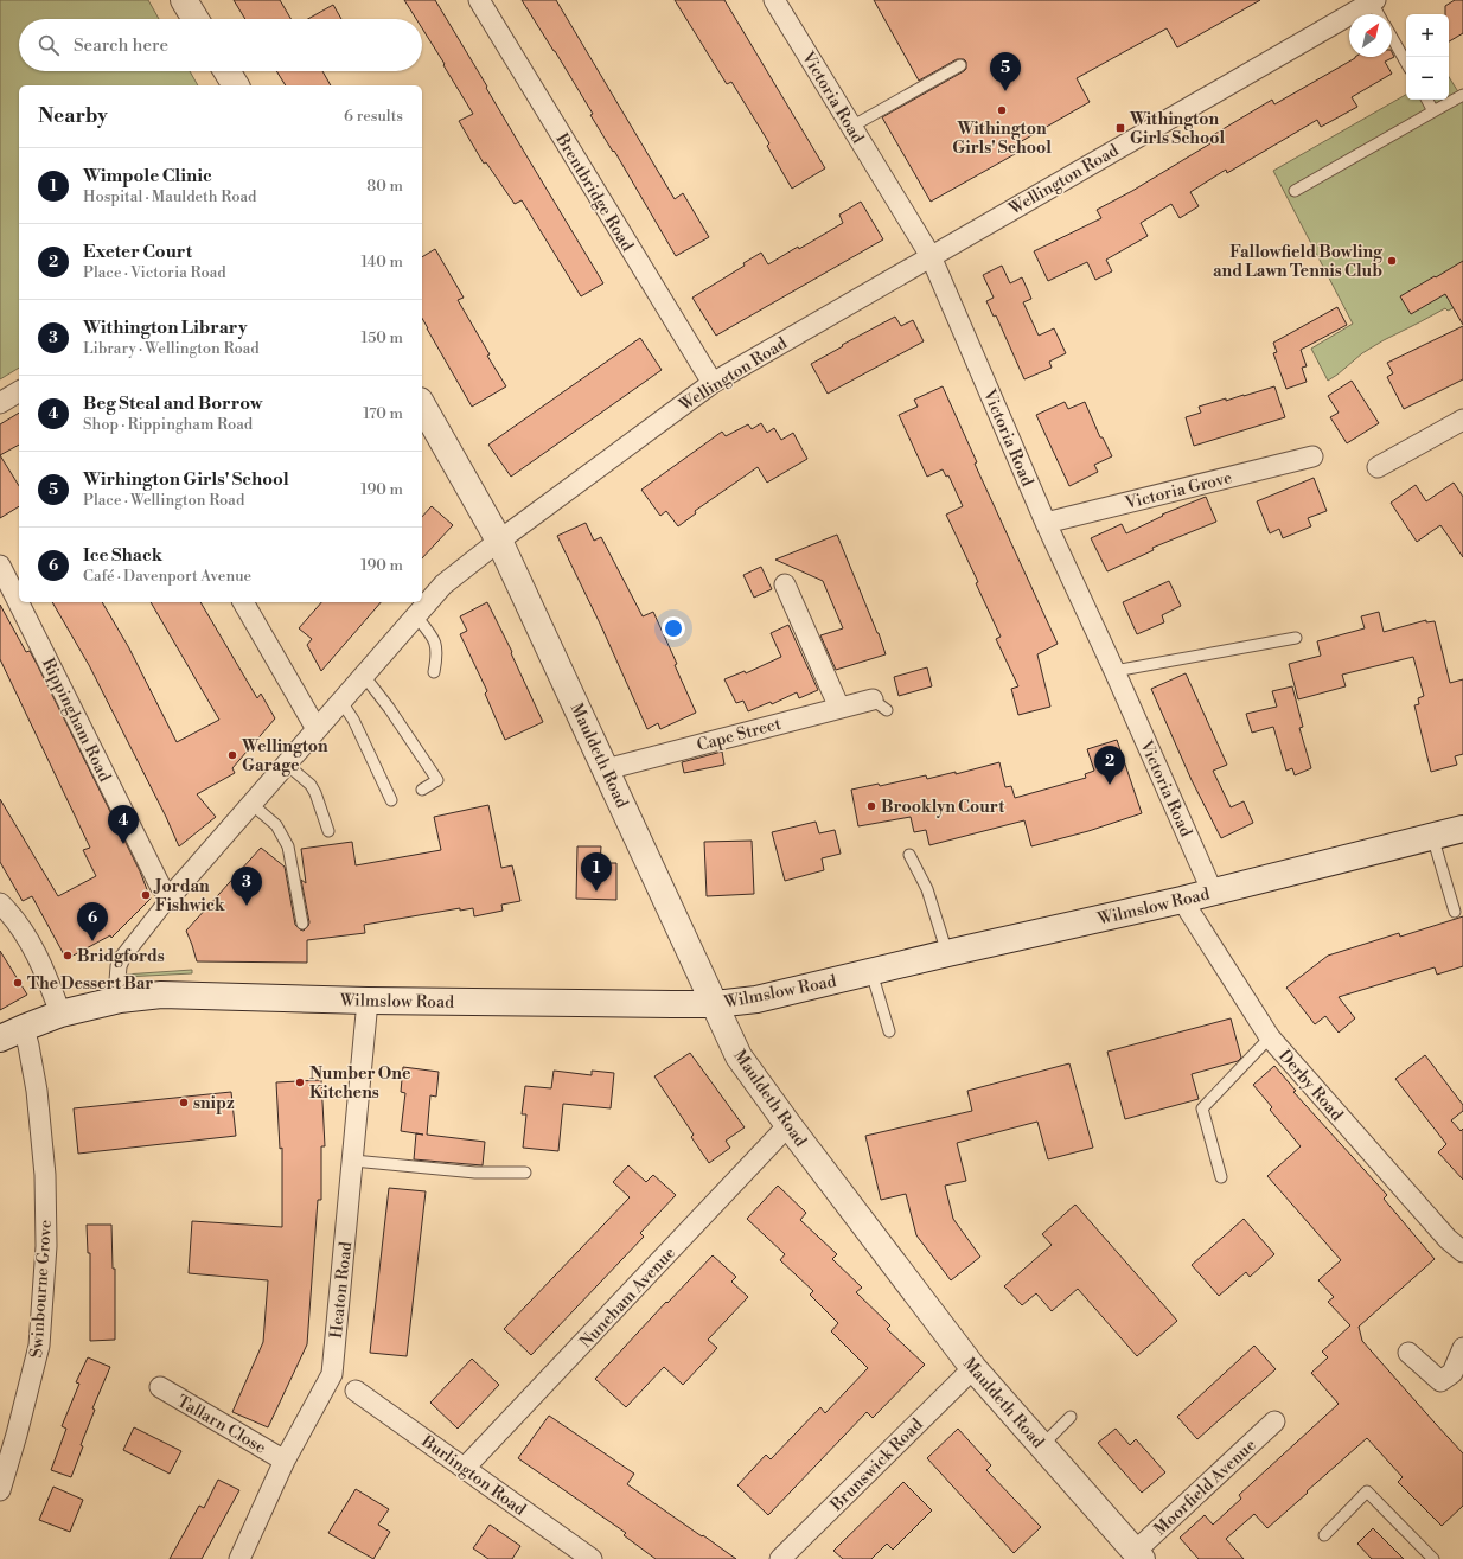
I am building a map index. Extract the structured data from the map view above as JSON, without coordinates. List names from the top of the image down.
{
  "streets": {
    "main road": ["Mauldeth Road", "Wilmslow Road"],
    "street": [
      "Victoria Road",
      "Wellington Road",
      "Brentbridge Road",
      "Victoria Grove",
      "Rippingham Road",
      "Cape Street",
      "Derby Road",
      "Swinbourne Grove",
      "Heaton Road",
      "Nuneham Avenue",
      "Tallarn Close",
      "Brunswick Road",
      "Burlington Road",
      "Moorfield Avenue"
    ]
  },
  "crossings": [
    ["Victoria Road", "Wellington Road"],
    ["Victoria Road", "Victoria Grove"],
    ["Victoria Road", "Wilmslow Road"],
    ["Wellington Road", "Brentbridge Road"],
    ["Wellington Road", "Rippingham Road"],
    ["Wellington Road", "Mauldeth Road"],
    ["Cape Street", "Mauldeth Road"],
    ["Mauldeth Road", "Wilmslow Road"],
    ["Mauldeth Road", "Nuneham Avenue"],
    ["Mauldeth Road", "Brunswick Road"],
    ["Mauldeth Road", "Moorfield Avenue"],
    ["Wilmslow Road", "Derby Road"],
    ["Wilmslow Road", "Swinbourne Grove"],
    ["Wilmslow Road", "Heaton Road"],
    ["Heaton Road", "Tallarn Close"],
    ["Nuneham Avenue", "Burlington Road"]
  ],
  "places": {
    "other": [
      "Withington Girls' School",
      "Fallowfield Bowling and Lawn Tennis Club",
      "Wellington Garage",
      "Brooklyn Court",
      "Jordan Fishwick",
      "Bridgfords",
      "The Dessert Bar",
      "Number One Kitchens",
      "snipz"
    ],
    "transit": ["Withington Girls School"]
  },
  "north": "top right",
  "page": {
    "map_buttons": ["+", "−"],
    "search": "Search here",
    "pins": [
      "5",
      "2",
      "4",
      "1",
      "3",
      "6"
    ],
    "heading": ["Nearby", "6 results"],
    "list": [
      {
        "mark": "1",
        "name": "Wimpole Clinic",
        "note": "Hospital · Mauldeth Road",
        "value": "80 m"
      },
      {
        "mark": "2",
        "name": "Exeter Court",
        "note": "Place · Victoria Road",
        "value": "140 m"
      },
      {
        "mark": "3",
        "name": "Withington Library",
        "note": "Library · Wellington Road",
        "value": "150 m"
      },
      {
        "mark": "4",
        "name": "Beg Steal and Borrow",
        "note": "Shop · Rippingham Road",
        "value": "170 m"
      },
      {
        "mark": "5",
        "name": "Wirhington Girls' School",
        "note": "Place · Wellington Road",
        "value": "190 m"
      },
      {
        "mark": "6",
        "name": "Ice Shack",
        "note": "Café · Davenport Avenue",
        "value": "190 m"
      }
    ]
  }
}
